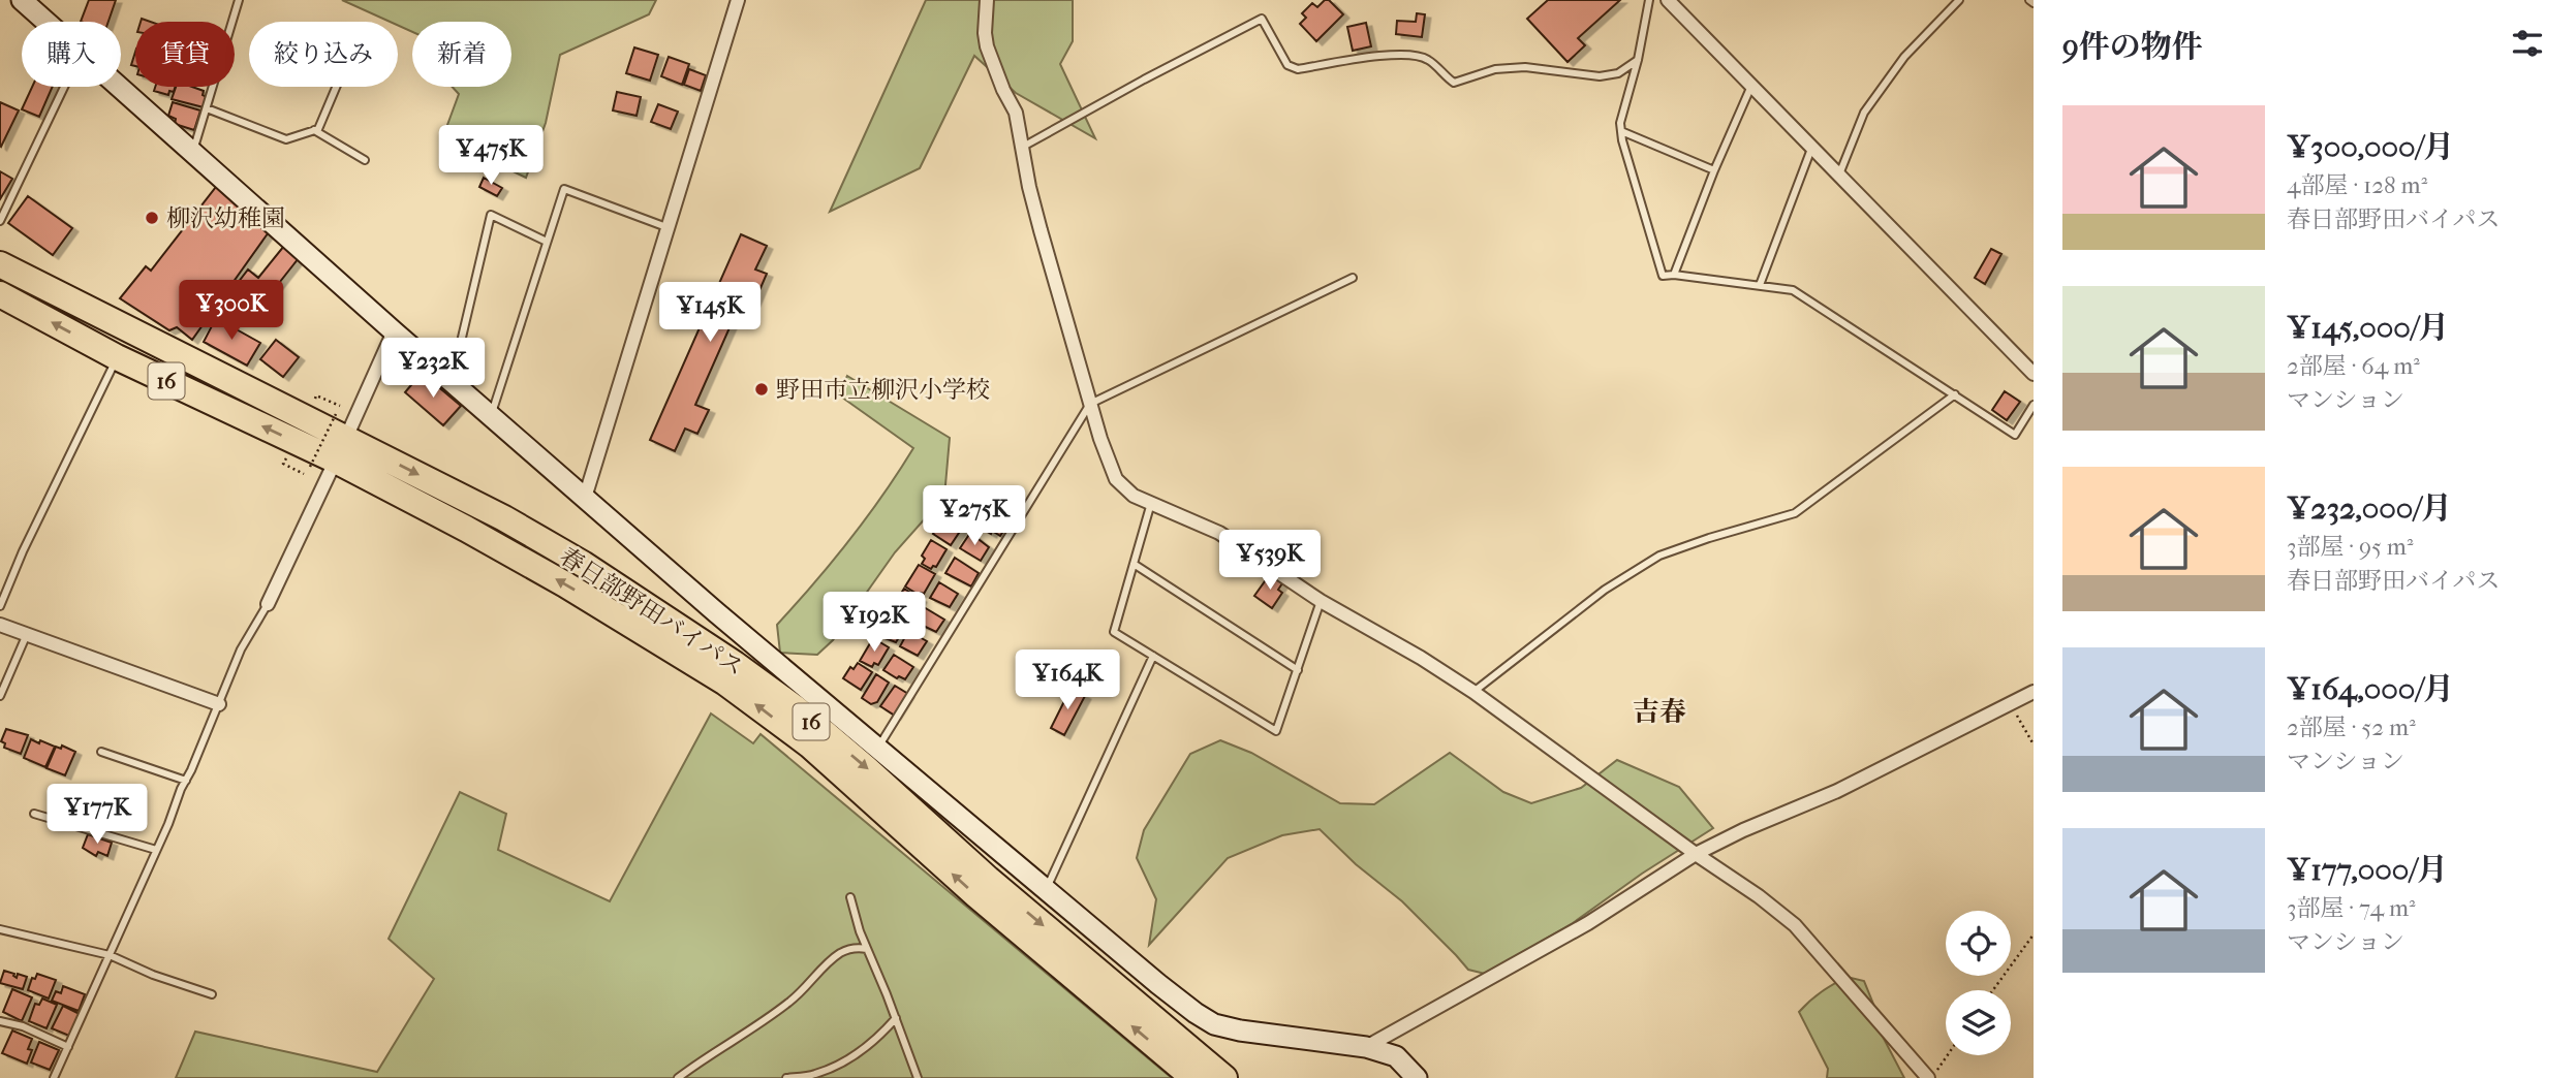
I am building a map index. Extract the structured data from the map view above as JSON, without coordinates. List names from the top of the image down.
{
  "streets": {
    "highway": ["16", "春日部野田バイパス"]
  },
  "districts": ["吉春"],
  "places": ["柳沢幼稚園", "野田市立柳沢小学校"],
  "page": {
    "heading": "9件の物件",
    "chip": [
      "購入",
      "賃貸",
      "絞り込み",
      "新着"
    ],
    "list": [
      {
        "name": "¥300,000/月",
        "note": "4部屋 · 128 m² · 春日部野田バイパス"
      },
      {
        "name": "¥145,000/月",
        "note": "2部屋 · 64 m² · マンション"
      },
      {
        "name": "¥232,000/月",
        "note": "3部屋 · 95 m² · 春日部野田バイパス"
      },
      {
        "name": "¥164,000/月",
        "note": "2部屋 · 52 m² · マンション"
      },
      {
        "name": "¥177,000/月",
        "note": "3部屋 · 74 m² · マンション"
      }
    ],
    "price": [
      "¥475K",
      "¥300K",
      "¥145K",
      "¥232K",
      "¥275K",
      "¥539K",
      "¥192K",
      "¥164K",
      "¥177K"
    ]
  }
}
